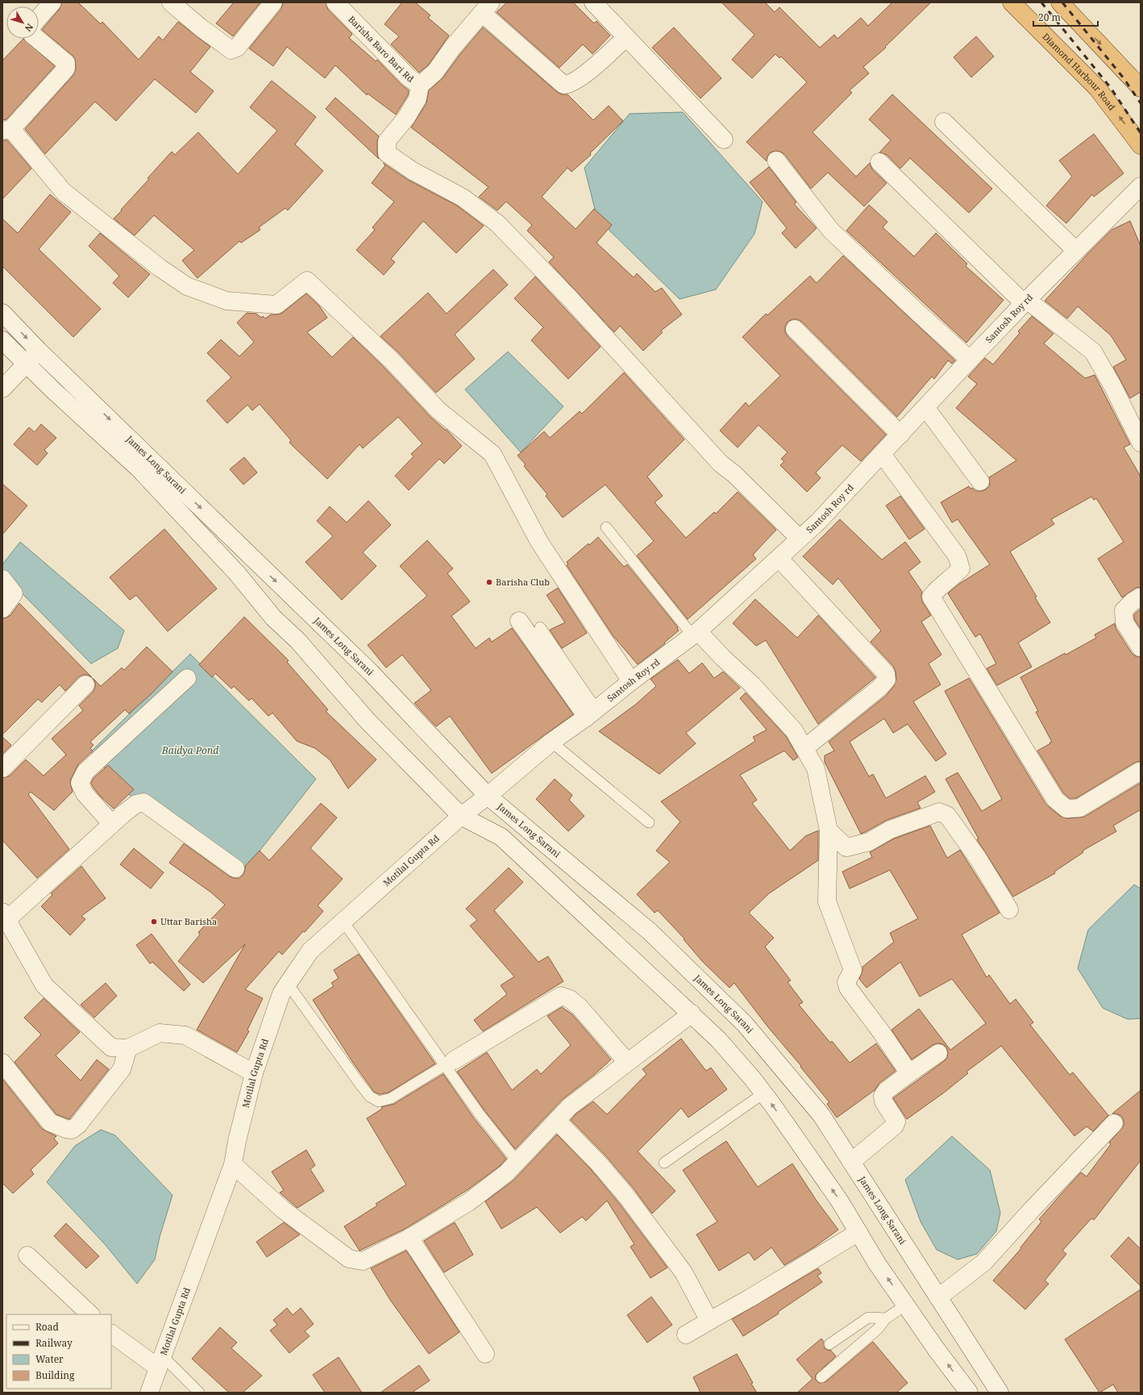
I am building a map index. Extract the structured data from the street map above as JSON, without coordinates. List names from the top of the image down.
{
  "streets": {
    "highway": ["Diamond Harbour Road"],
    "street": [
      "Barisha Baro Bari Rd",
      "Santosh Roy rd",
      "James Long Sarani",
      "Motilal Gupta Rd"
    ]
  },
  "crossings": [
    ["Santosh Roy rd", "James Long Sarani"],
    ["Santosh Roy rd", "Motilal Gupta Rd"],
    ["James Long Sarani", "Motilal Gupta Rd"]
  ],
  "water": ["Baidya Pond"],
  "places": ["Barisha Club", "Uttar Barisha"],
  "legend": [
    "Road",
    "Railway",
    "Water",
    "Building"
  ],
  "scale_bar": "20 m",
  "north": "bottom right"
}
